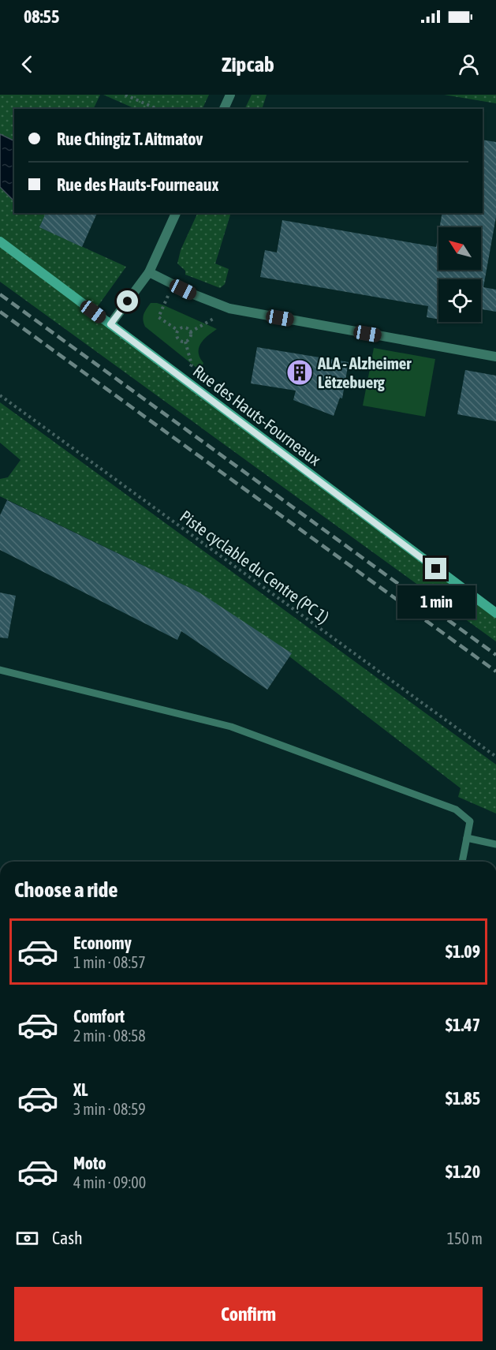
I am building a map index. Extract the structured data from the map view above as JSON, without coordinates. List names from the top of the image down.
{
  "streets": {
    "street": ["Rue des Hauts-Fourneaux"],
    "path": ["Piste cyclable du Centre (PC 1)"]
  },
  "places": {
    "building": ["ALA - Alzheimer Lëtzebuerg"]
  },
  "north": "top left",
  "page": {
    "status": "08:55",
    "header": "Zipcab",
    "banner": ["Rue Chingiz T. Aitmatov", "Rue des Hauts-Fourneaux"],
    "bubble": "1 min",
    "heading": "Choose a ride",
    "list": [
      {
        "name": "Economy",
        "note": "1 min · 08:57",
        "value": "$1.09"
      },
      {
        "name": "Comfort",
        "note": "2 min · 08:58",
        "value": "$1.47"
      },
      {
        "name": "XL",
        "note": "3 min · 08:59",
        "value": "$1.85"
      },
      {
        "name": "Moto",
        "note": "4 min · 09:00",
        "value": "$1.20"
      }
    ],
    "pay": ["Cash", "150 m"],
    "buttons": "Confirm"
  }
}
